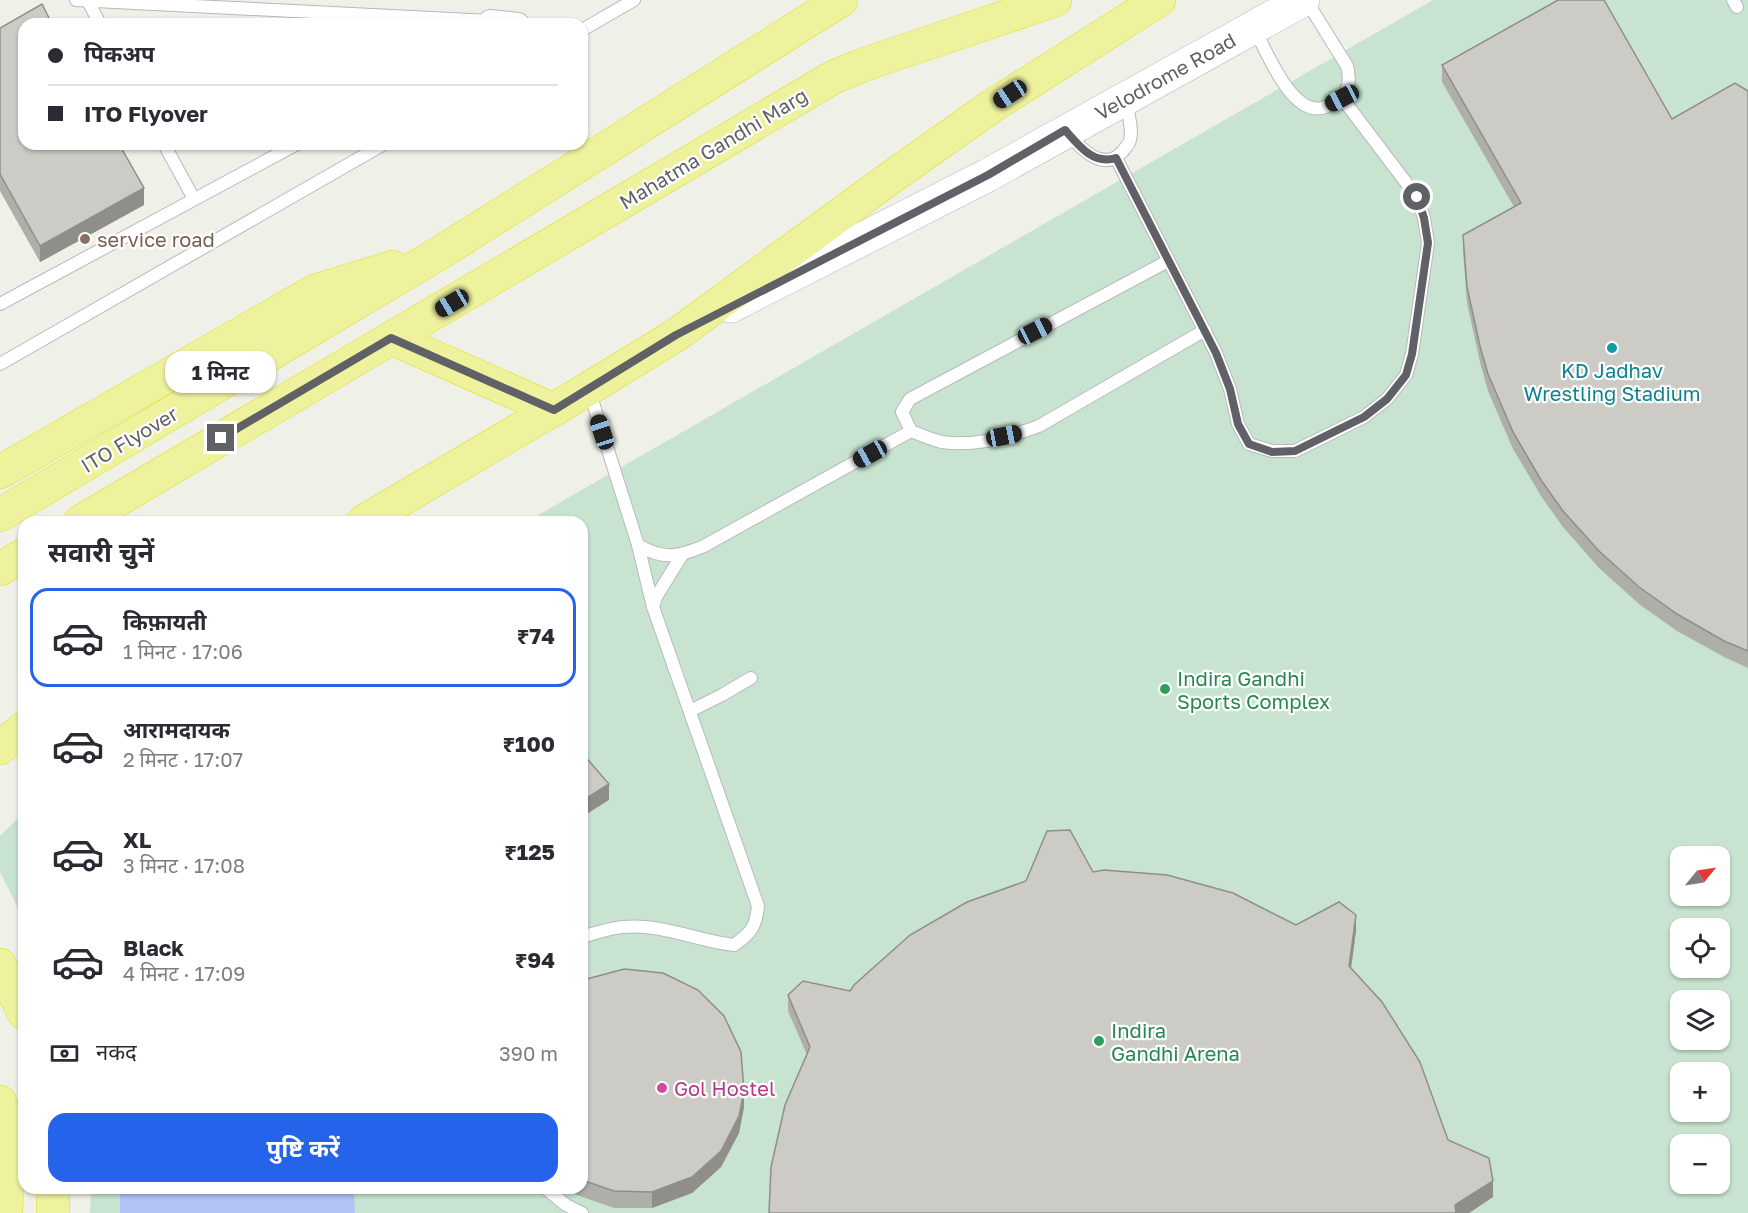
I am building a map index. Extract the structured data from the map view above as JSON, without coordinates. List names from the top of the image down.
{
  "streets": {
    "highway": ["Mahatma Gandhi Marg", "ITO Flyover"],
    "street": ["Velodrome Road"]
  },
  "places": [
    "service road",
    "KD Jadhav Wrestling Stadium",
    "Indira Gandhi Sports Complex",
    "Indira Gandhi Arena",
    "Gol Hostel"
  ],
  "north": "top right",
  "page": {
    "banner": ["पिकअप", "ITO Flyover"],
    "bubble": "1 मिनट",
    "heading": "सवारी चुनें",
    "list": [
      {
        "name": "किफ़ायती",
        "note": "1 मिनट · 17:06",
        "value": "₹74"
      },
      {
        "name": "आरामदायक",
        "note": "2 मिनट · 17:07",
        "value": "₹100"
      },
      {
        "name": "XL",
        "note": "3 मिनट · 17:08",
        "value": "₹125"
      },
      {
        "name": "Black",
        "note": "4 मिनट · 17:09",
        "value": "₹94"
      }
    ],
    "map_buttons": ["+", "−"],
    "pay": ["नकद", "390 m"],
    "buttons": "पुष्टि करें"
  }
}
